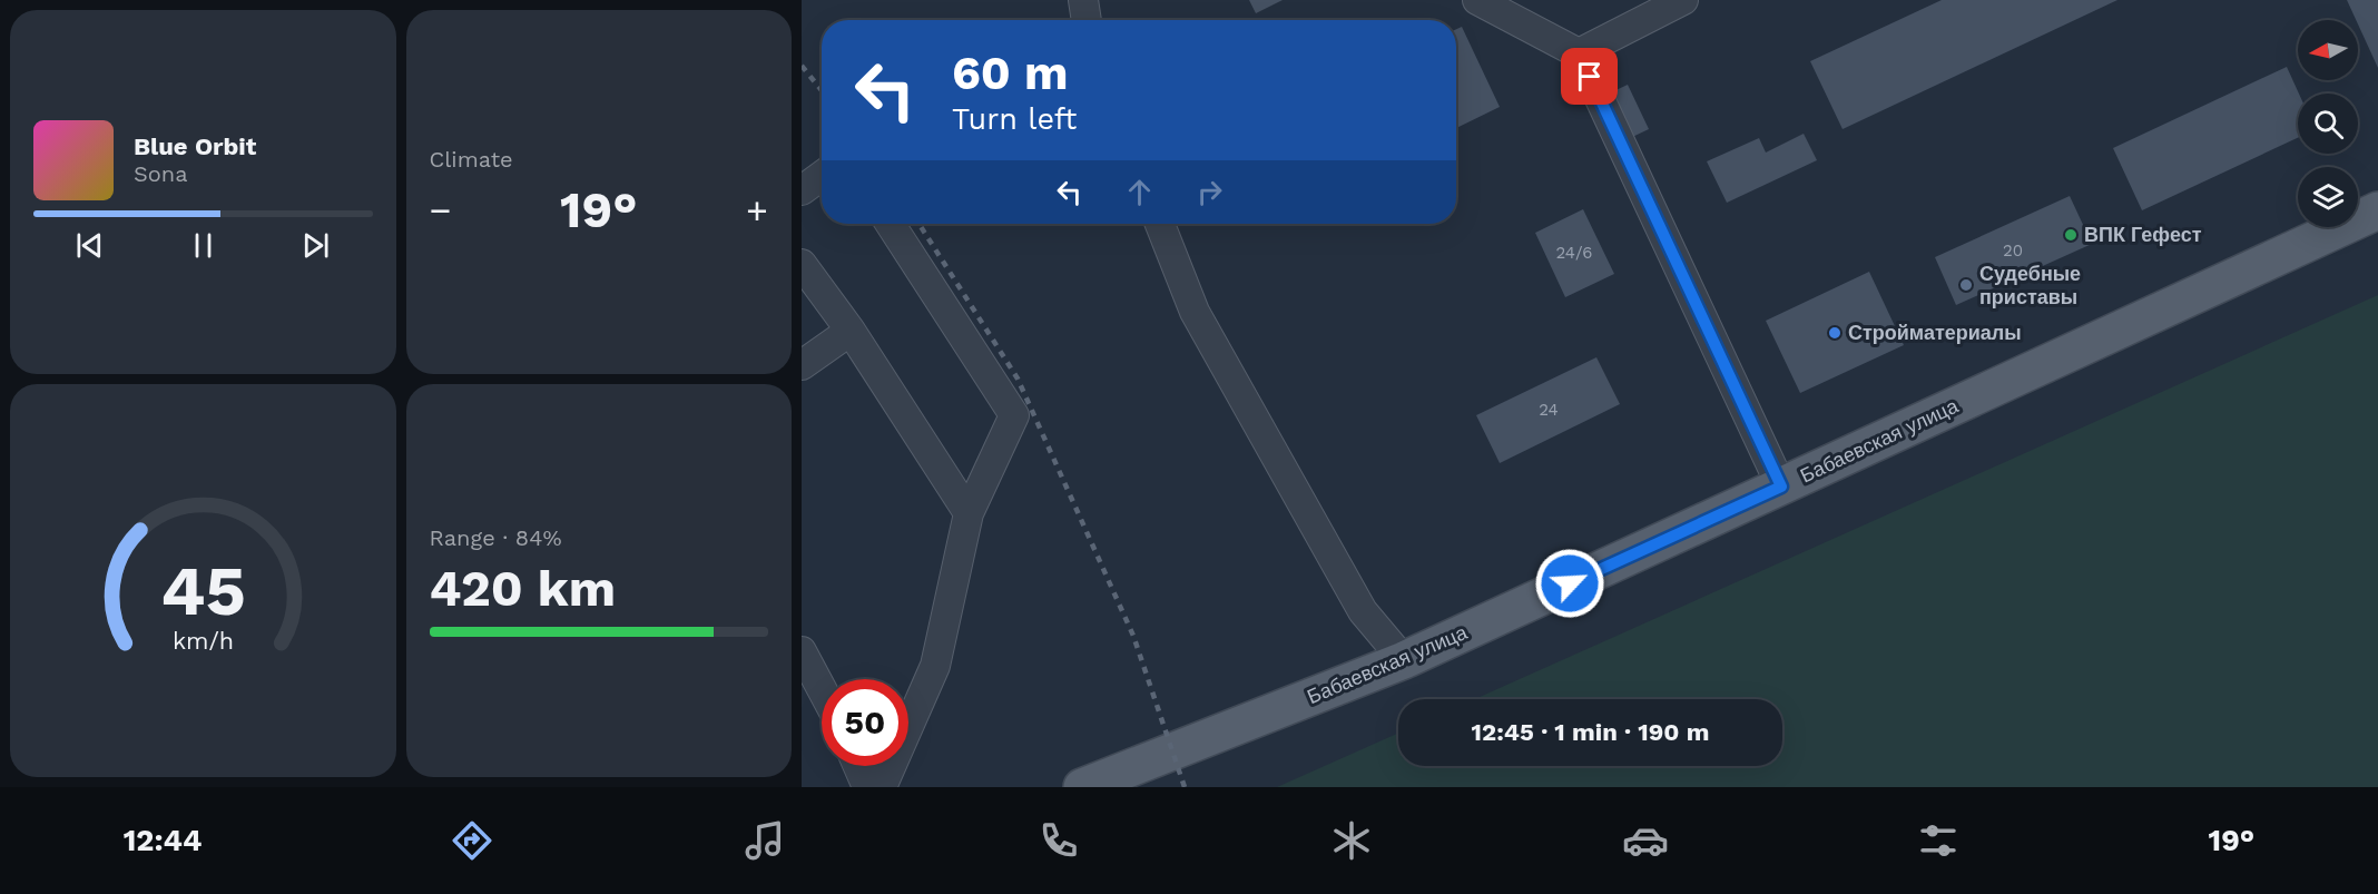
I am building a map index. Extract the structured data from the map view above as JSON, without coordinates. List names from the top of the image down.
{
  "streets": {
    "main road": ["Бабаевская улица"]
  },
  "places": ["ВПК Гефест", "Судебные приставы", "Стройматериалы"],
  "house_numbers": ["20", "24/6", "24"],
  "north": "left",
  "page": {
    "tile": [
      "Climate",
      ["Range · 84%", "420 km"]
    ],
    "turn": ["60 m", "Turn left"],
    "song": ["Blue Orbit", "Sona"],
    "heat": ["−", "19°", "+"],
    "limit": "50",
    "trip": "12:45 · 1 min · 190 m",
    "tabs": ["12:44", "19°"],
    "gauge": ["45", "km/h"]
  }
}
